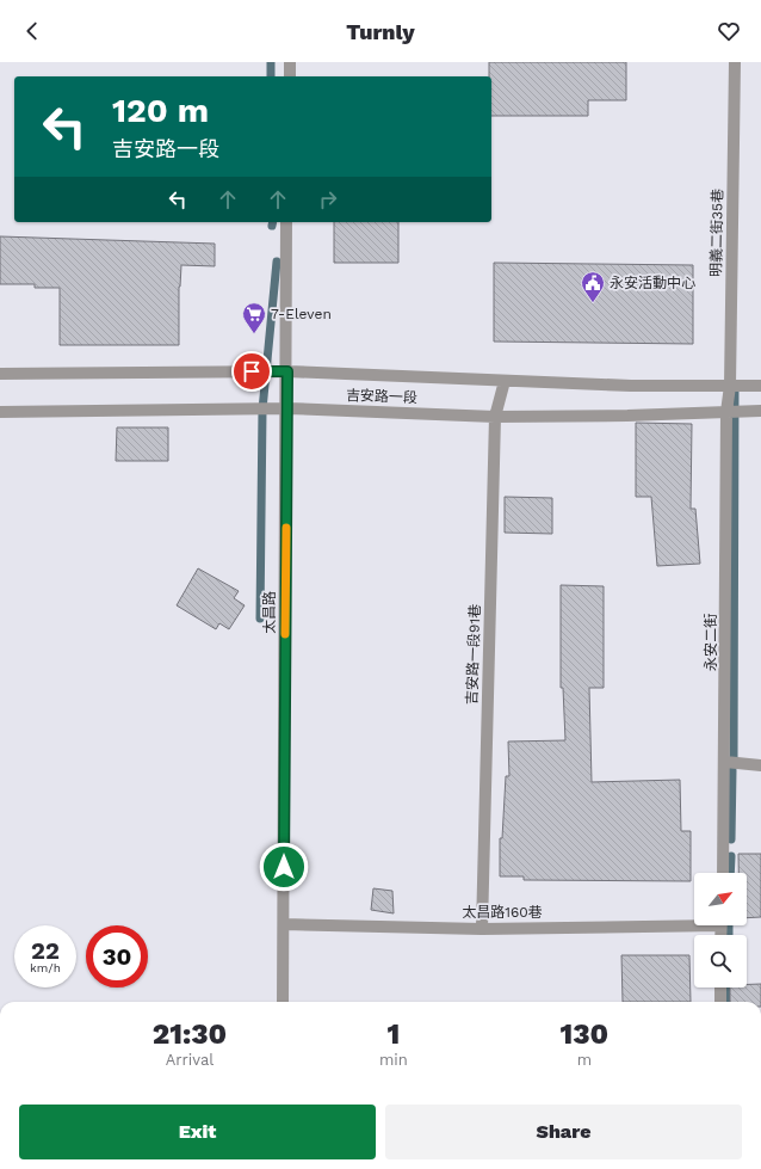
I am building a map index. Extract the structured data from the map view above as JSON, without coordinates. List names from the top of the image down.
{
  "streets": {
    "street": [
      "明義二街35巷",
      "吉安路一段",
      "太昌路",
      "永安二街",
      "吉安路一段91巷",
      "太昌路160巷"
    ]
  },
  "crossings": [
    ["明義二街35巷", "吉安路一段"],
    ["明義二街35巷", "永安二街"],
    ["吉安路一段", "太昌路"],
    ["吉安路一段", "永安二街"],
    ["吉安路一段", "吉安路一段91巷"],
    ["太昌路", "太昌路160巷"],
    ["吉安路一段91巷", "太昌路160巷"]
  ],
  "places": {
    "public building": ["永安活動中心"],
    "supermarket": ["7-Eleven"]
  },
  "north": "top right",
  "page": {
    "header": "Turnly",
    "turn": ["120 m", "吉安路一段"],
    "speed": "22 km/h",
    "limit": "30",
    "eta": [
      "21:30",
      "Arrival",
      "1",
      "min",
      "130",
      "m"
    ],
    "buttons": ["Exit", "Share"]
  }
}
